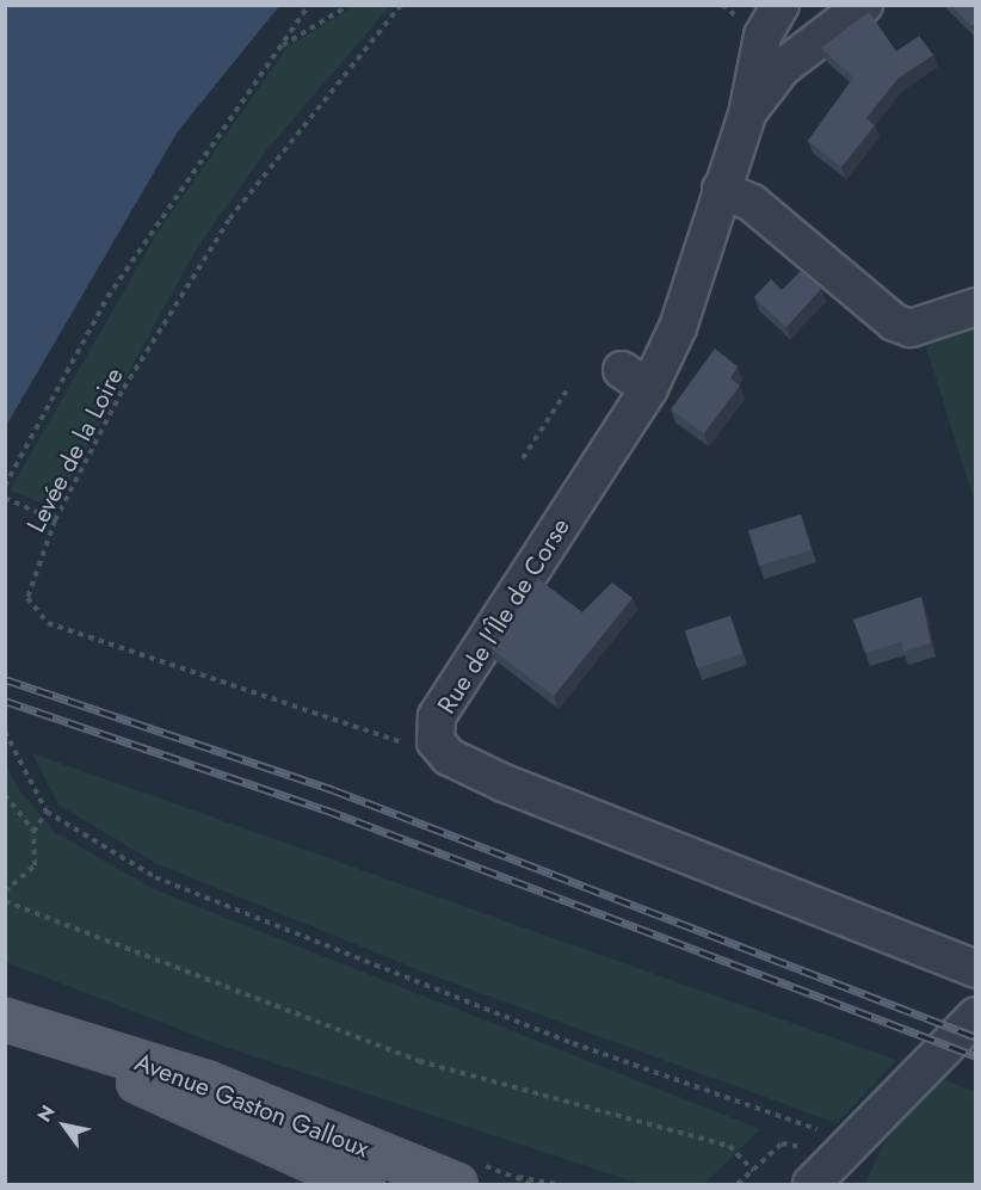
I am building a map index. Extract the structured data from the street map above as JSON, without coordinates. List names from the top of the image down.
{
  "streets": {
    "main road": ["Avenue Gaston Galloux"],
    "street": ["Rue de l'Île de Corse"],
    "path": ["Levée de la Loire"]
  },
  "crossings": [
    ["Levée de la Loire", "Rue de l'Île de Corse"]
  ],
  "north": "top left"
}
